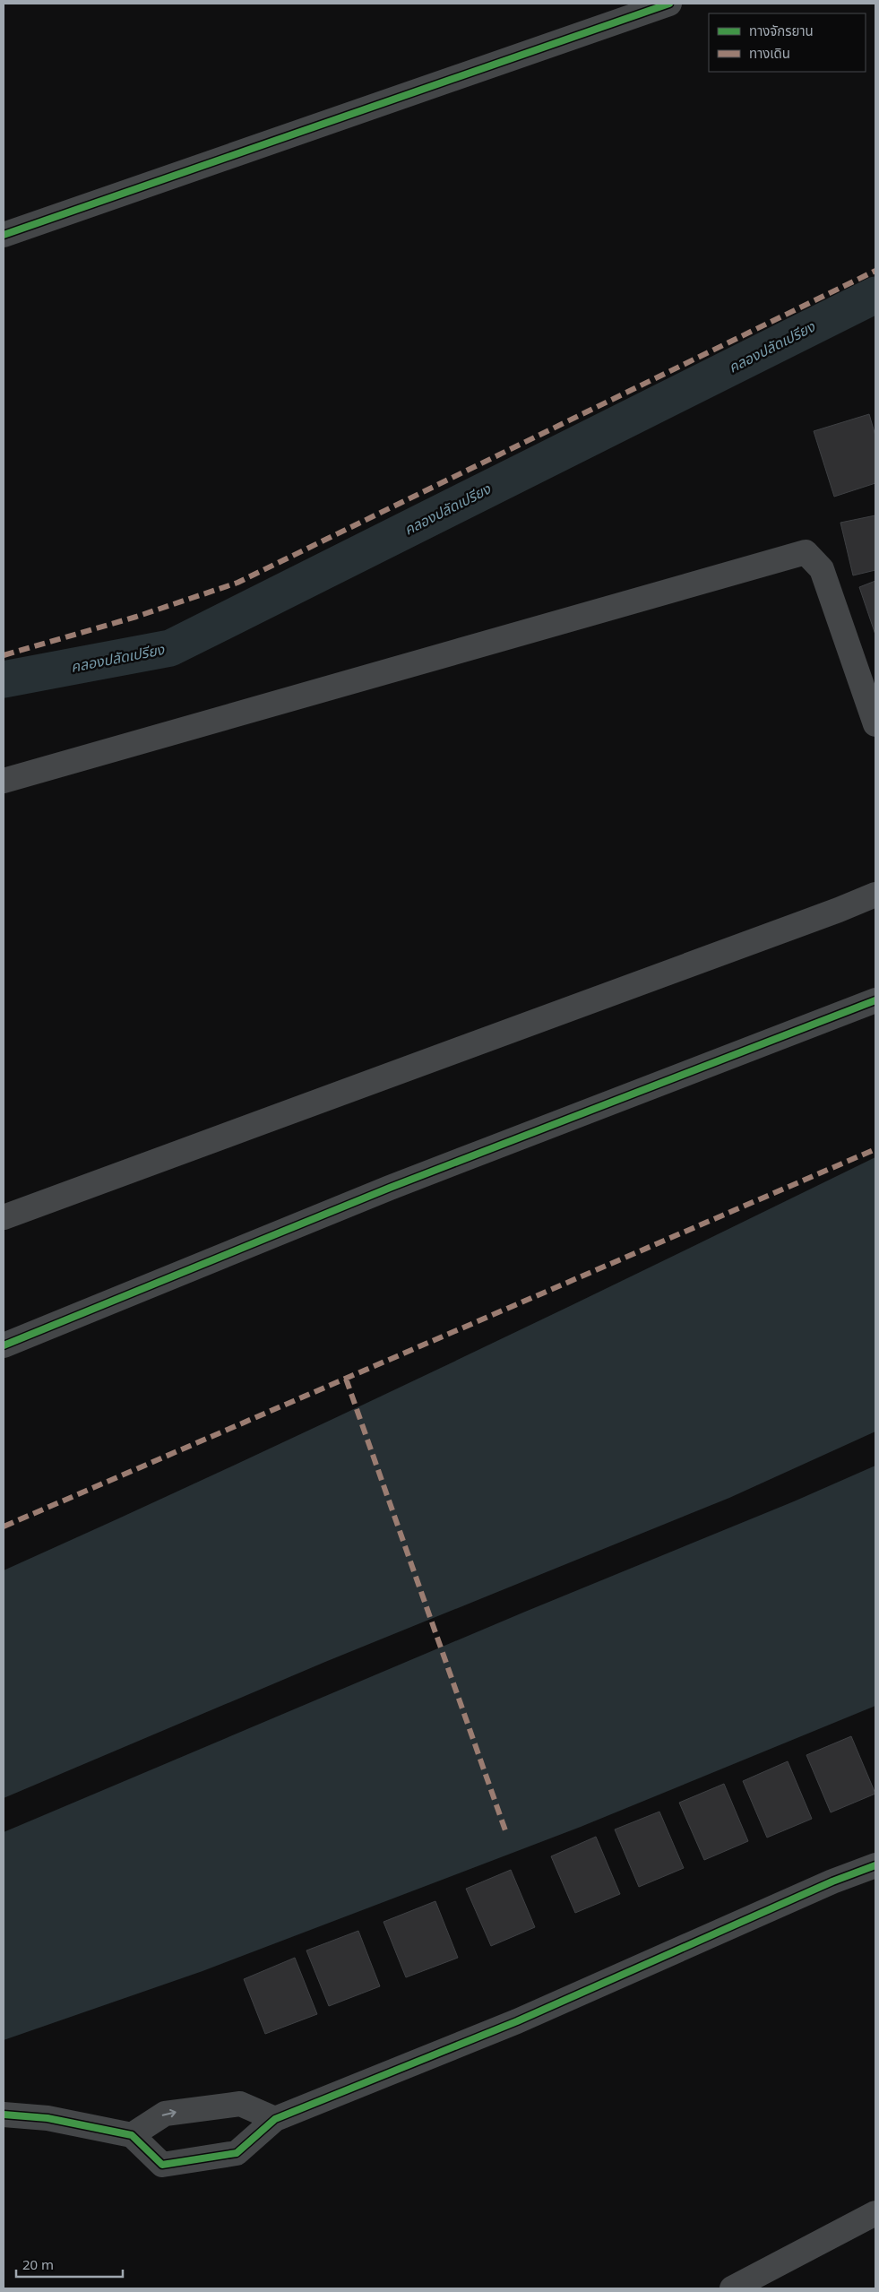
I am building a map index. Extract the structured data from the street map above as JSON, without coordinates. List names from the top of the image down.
{
  "water": ["คลองปลัดเปรียง"],
  "legend": ["ทางจักรยาน", "ทางเดิน"],
  "scale_bar": "20 m"
}
